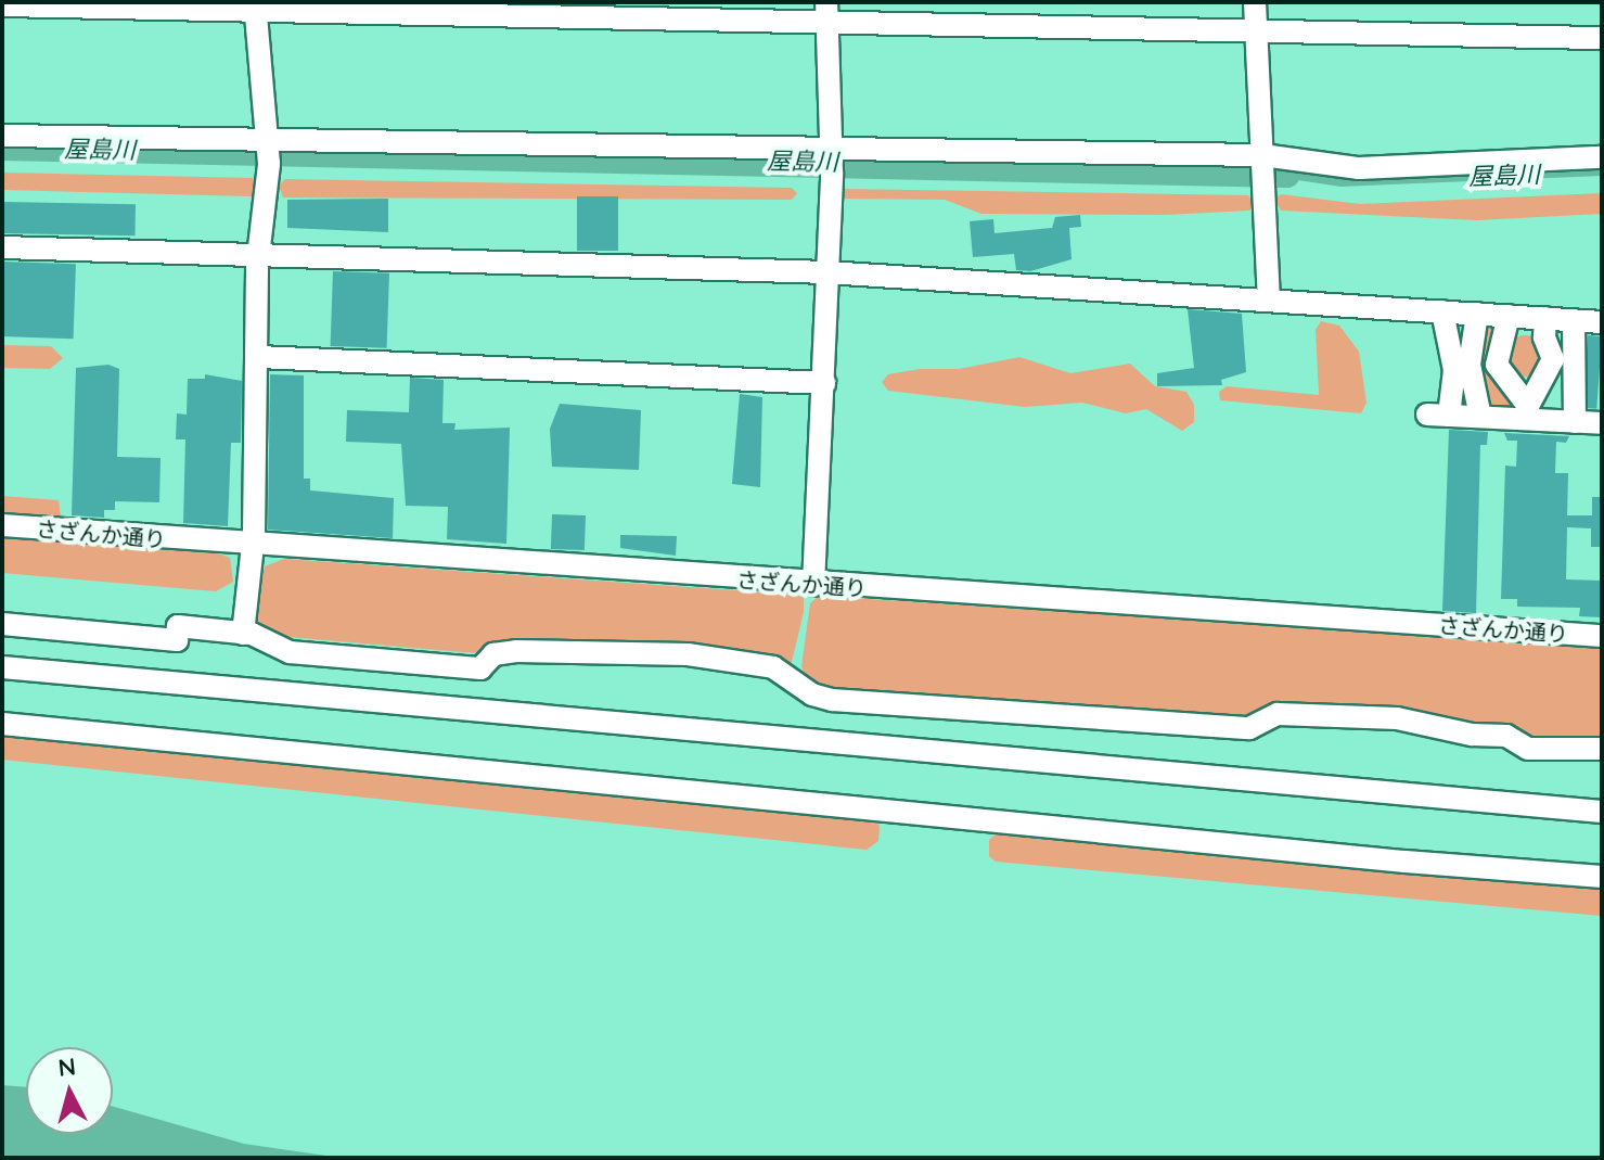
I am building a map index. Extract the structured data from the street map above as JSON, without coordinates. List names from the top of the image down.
{
  "streets": {
    "street": ["さざんか通り"]
  },
  "water": ["屋島川"],
  "north": "top"
}
